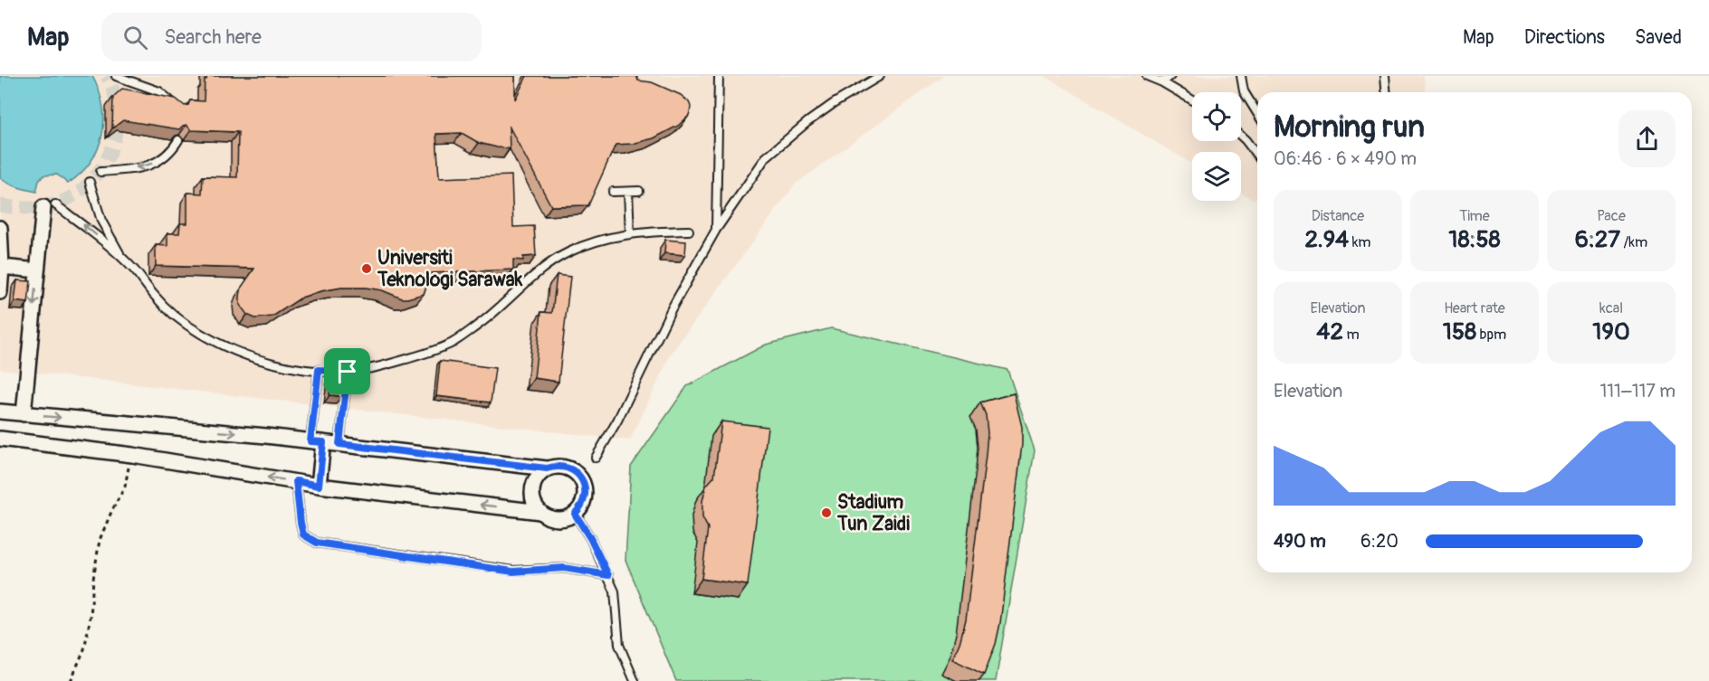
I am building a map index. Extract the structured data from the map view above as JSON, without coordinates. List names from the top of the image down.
{
  "places": ["Universiti Teknologi Sarawak", "Stadium Tun Zaidi"],
  "page": {
    "header": "Map",
    "search": "Search here",
    "nav": ["Map", "Directions", "Saved"],
    "heading": ["Morning run", "06:46 · 6 × 490 m"],
    "stats": [
      ["Distance", "2.94 km"],
      ["Time", "18:58"],
      ["Pace", "6:27 /km"],
      ["Elevation", "42 m"],
      ["Heart rate", "158 bpm"],
      ["kcal", "190"]
    ],
    "chart": ["Elevation", "111–117 m"],
    "list": [
      {
        "name": "490 m",
        "note": "6:20"
      }
    ]
  }
}
